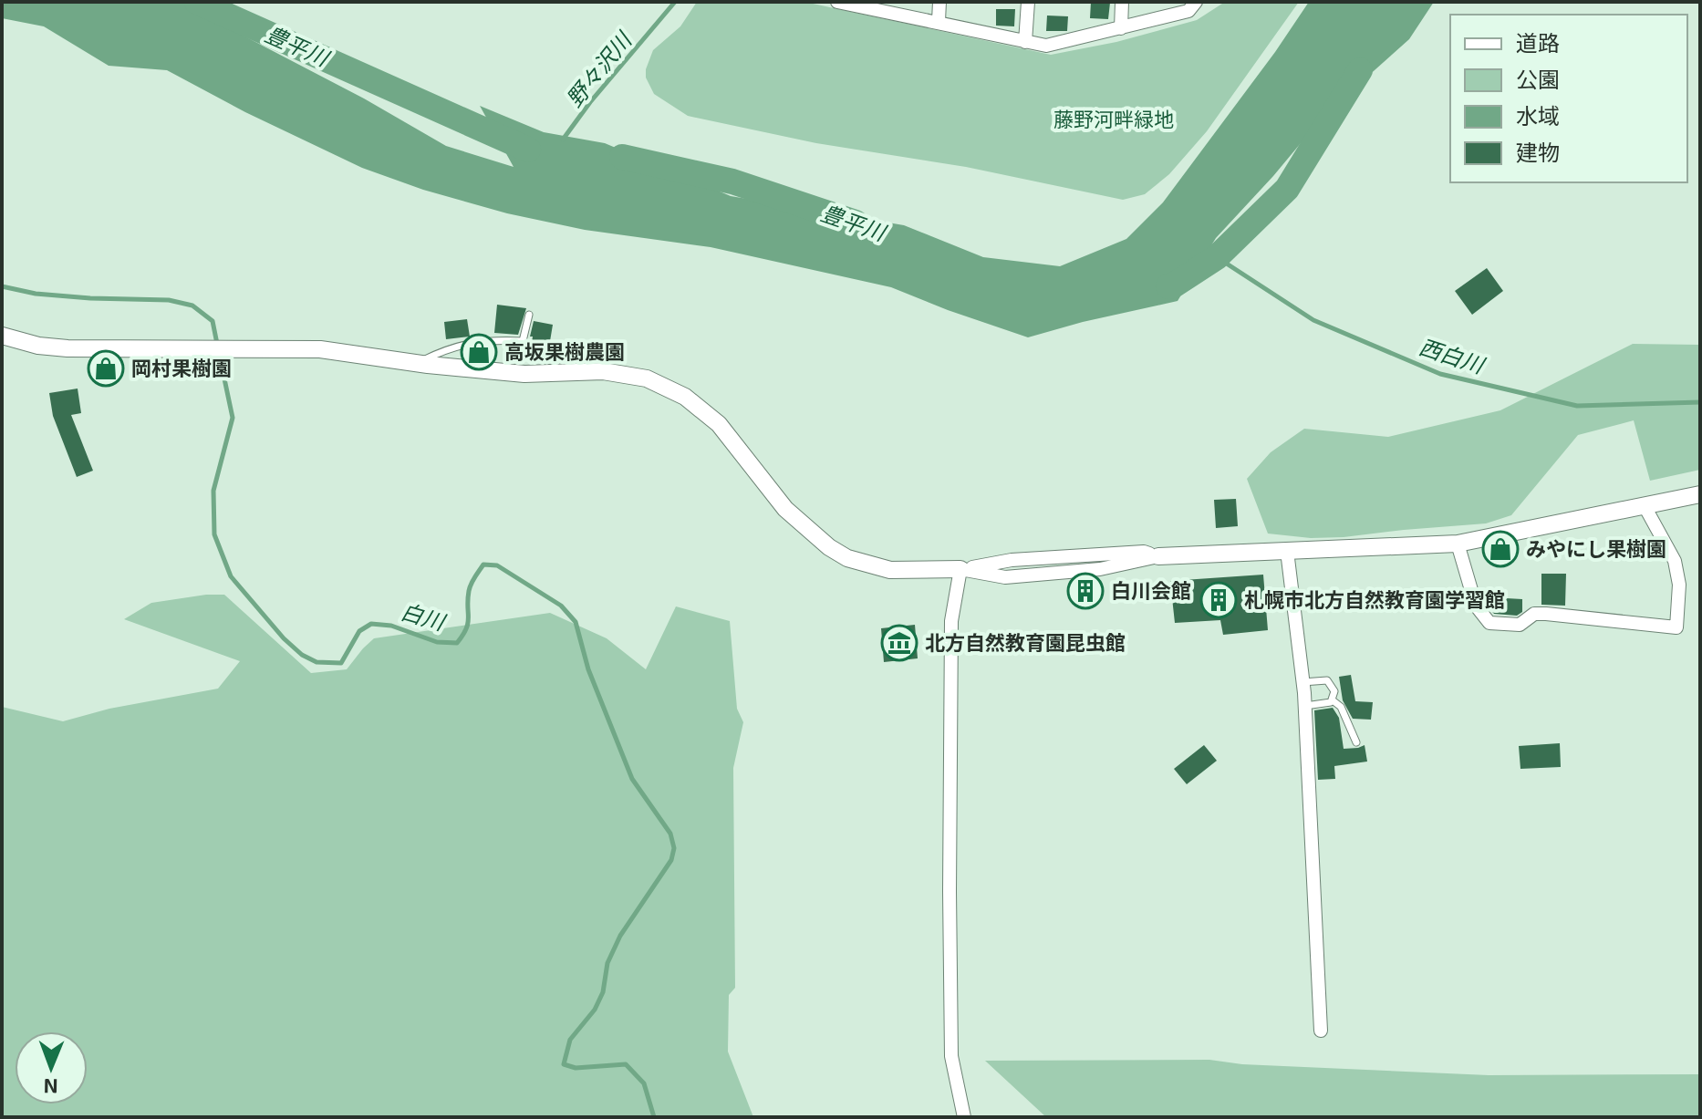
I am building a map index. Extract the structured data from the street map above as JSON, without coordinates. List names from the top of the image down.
{
  "water": [
    "豊平川",
    "野々沢川",
    "西白川",
    "白川"
  ],
  "parks": ["藤野河畔緑地"],
  "places": {
    "shop": ["高坂果樹農園", "岡村果樹園", "みやにし果樹園"],
    "building": ["白川会館", "札幌市北方自然教育園学習館"],
    "museum": ["北方自然教育園昆虫館"]
  },
  "legend": [
    "道路",
    "公園",
    "水域",
    "建物"
  ],
  "north": "bottom"
}
